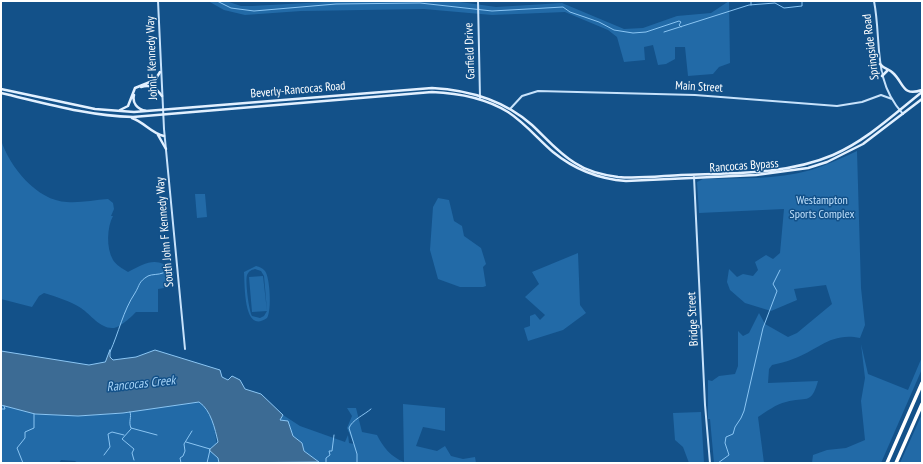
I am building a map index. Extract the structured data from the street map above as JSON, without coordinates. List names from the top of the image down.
{
  "streets": {
    "main road": ["Beverly-Rancocas Road", "Rancocas Bypass"],
    "street": [
      "Springside Road",
      "Garfield Drive",
      "John F Kennedy Way",
      "Main Street",
      "South John F Kennedy Way",
      "Bridge Street"
    ]
  },
  "crossings": [
    ["Springside Road", "Main Street"],
    ["Springside Road", "Rancocas Bypass"],
    ["Garfield Drive", "Beverly-Rancocas Road"],
    ["John F Kennedy Way", "Beverly-Rancocas Road"],
    ["John F Kennedy Way", "South John F Kennedy Way"],
    ["Main Street", "Beverly-Rancocas Road"],
    ["Beverly-Rancocas Road", "Rancocas Bypass"],
    ["Beverly-Rancocas Road", "South John F Kennedy Way"],
    ["Rancocas Bypass", "Bridge Street"]
  ],
  "water": ["Rancocas Creek"],
  "parks": ["Westampton Sports Complex"]
}
